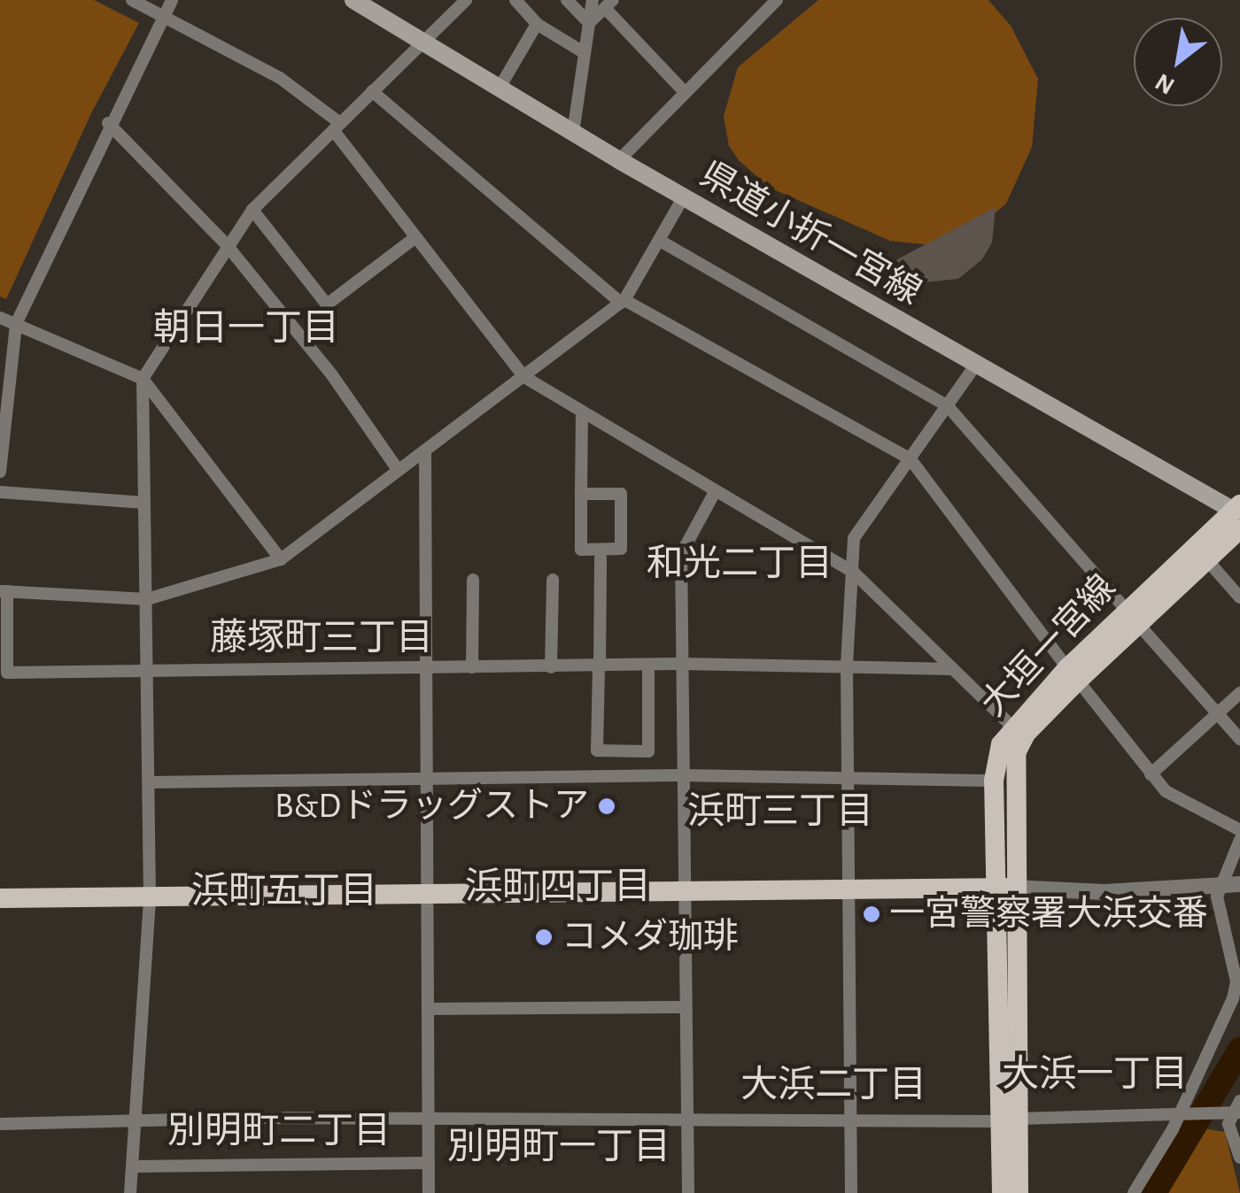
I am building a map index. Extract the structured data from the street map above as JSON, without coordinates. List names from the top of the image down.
{
  "streets": {
    "main road": ["県道小折一宮線", "大垣一宮線"]
  },
  "crossings": [
    ["県道小折一宮線", "大垣一宮線"]
  ],
  "districts": [
    "朝日一丁目",
    "和光二丁目",
    "藤塚町三丁目",
    "浜町三丁目",
    "浜町四丁目",
    "浜町五丁目",
    "大浜一丁目",
    "大浜二丁目",
    "別明町二丁目",
    "別明町一丁目"
  ],
  "places": ["B&Dドラッグストア", "一宮警察署大浜交番", "コメダ珈琲"],
  "north": "bottom left"
}
